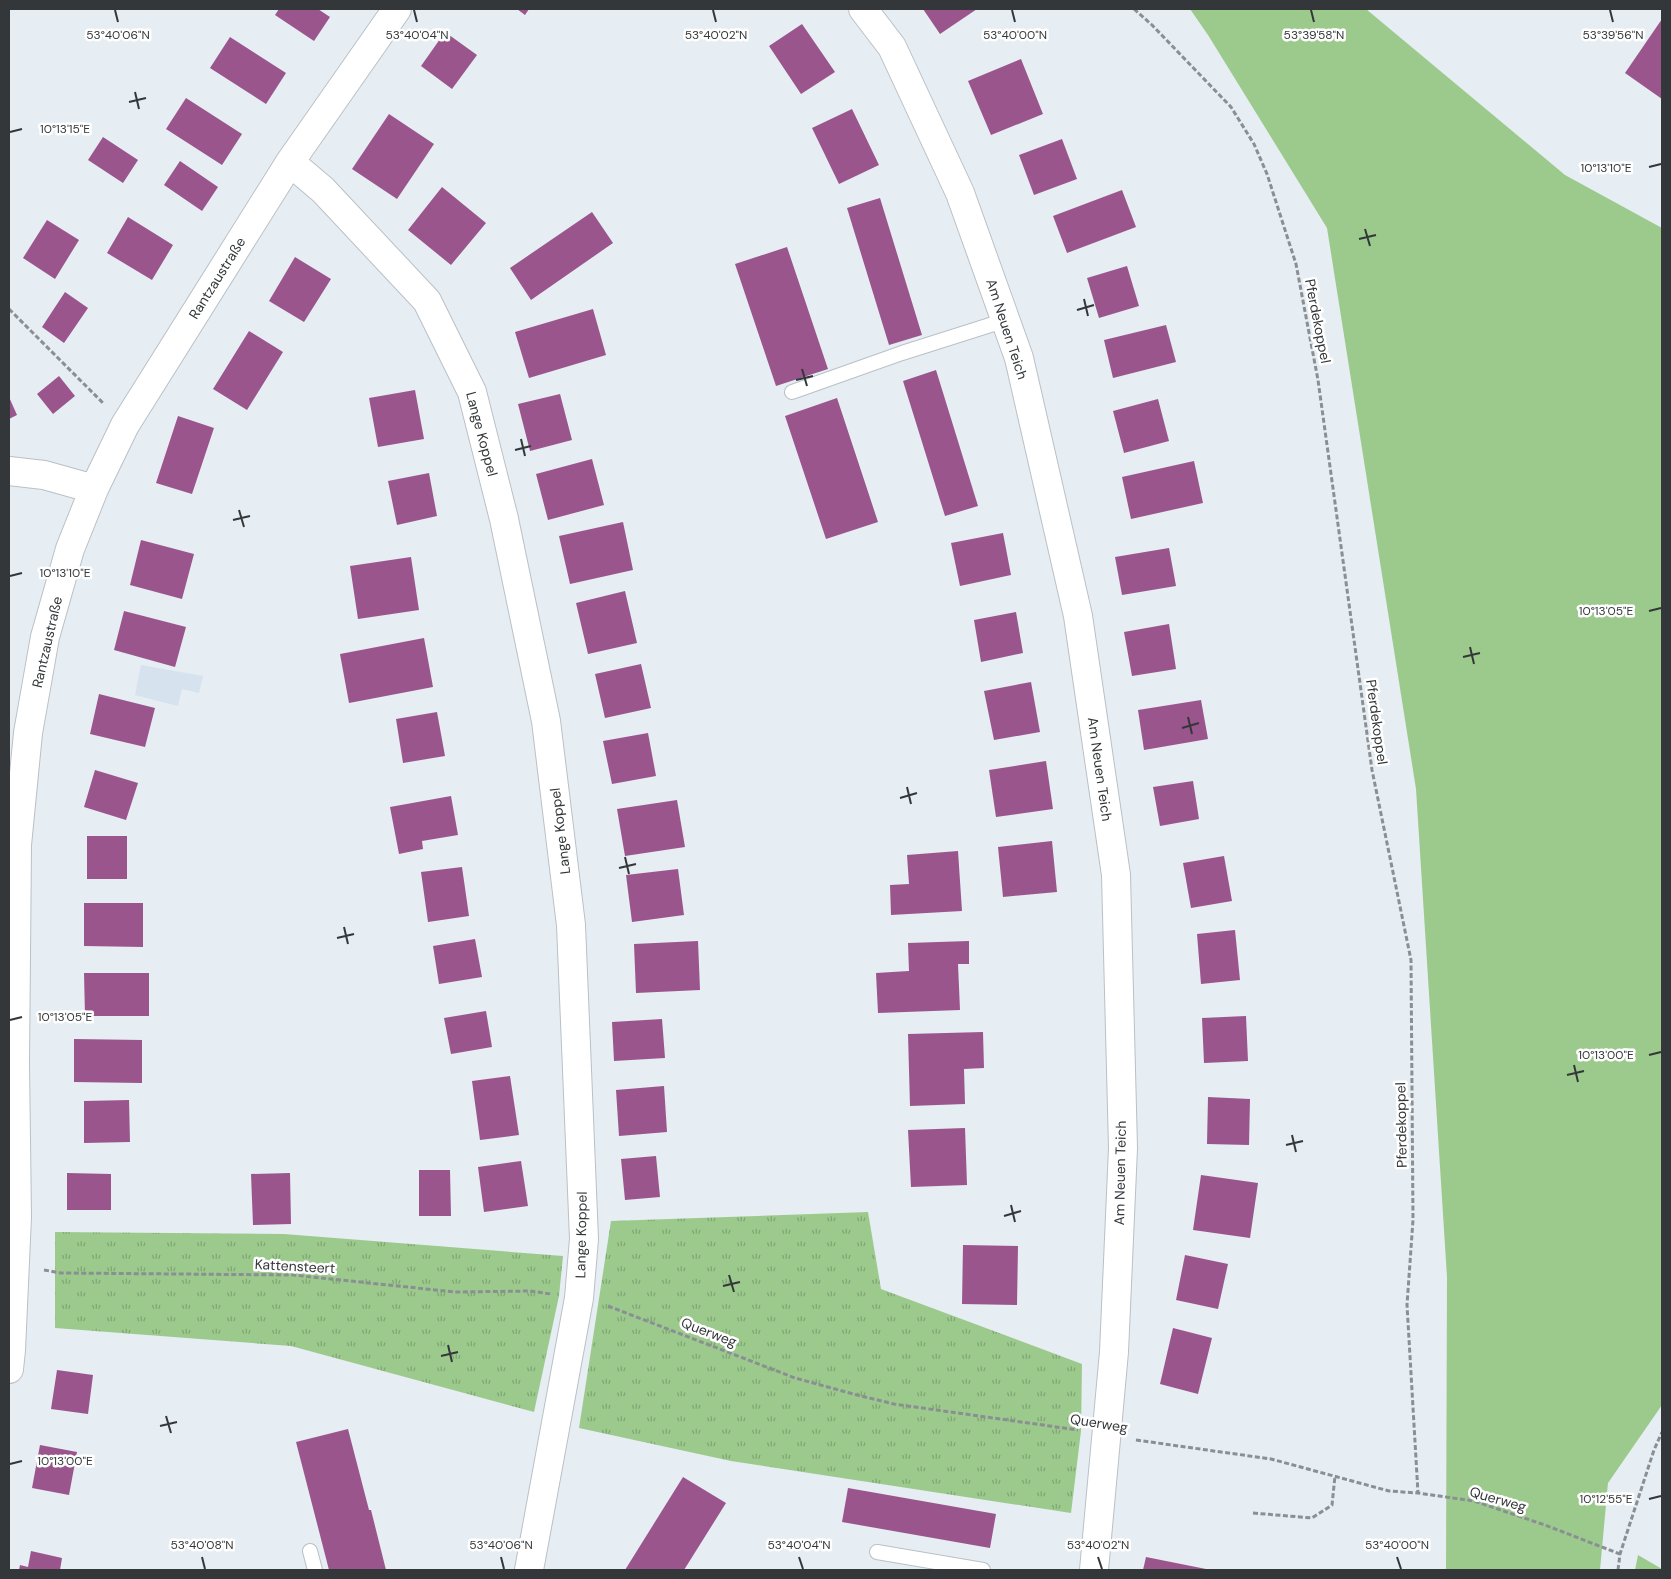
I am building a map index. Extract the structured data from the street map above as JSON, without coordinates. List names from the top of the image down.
{
  "streets": {
    "street": ["Rantzaustraße", "Am Neuen Teich", "Lange Koppel"],
    "path": ["Pferdekoppel", "Kattensteert", "Querweg"]
  },
  "crossings": [
    ["Rantzaustraße", "Lange Koppel"],
    ["Rantzaustraße", "Kattensteert"],
    ["Pferdekoppel", "Querweg"],
    ["Am Neuen Teich", "Querweg"],
    ["Lange Koppel", "Kattensteert"],
    ["Lange Koppel", "Querweg"],
    ["Kattensteert", "Querweg"]
  ],
  "coordinates": [
    "53°40'06\"N",
    "53°40'04\"N",
    "53°40'02\"N",
    "53°40'00\"N",
    "53°39'58\"N",
    "53°39'56\"N",
    "10°13'15\"E",
    "10°13'10\"E",
    "10°13'05\"E",
    "10°13'00\"E",
    "10°12'55\"E",
    "53°40'08\"N"
  ]
}
